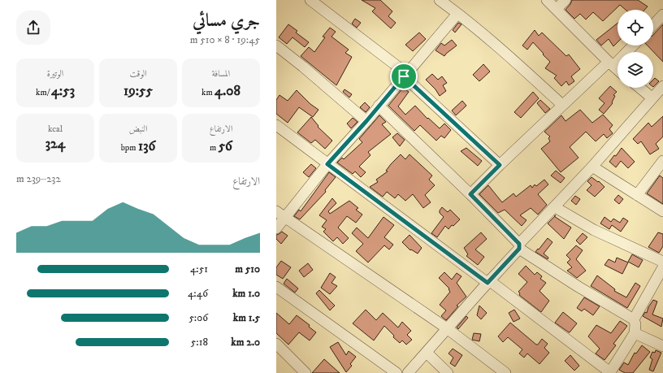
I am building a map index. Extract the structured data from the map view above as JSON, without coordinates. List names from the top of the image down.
{
  "page": {
    "heading": ["جري مسائي", "19:45 · 8 × 510 m"],
    "stats": [
      ["المسافة", "4.08 km"],
      ["الوقت", "19:55"],
      ["الوتيرة", "4:53 /km"],
      ["الارتفاع", "56 m"],
      ["النبض", "136 bpm"],
      ["kcal", "324"]
    ],
    "chart": ["الارتفاع", "232–239 m"],
    "list": [
      {
        "name": "510 m",
        "note": "4:51"
      },
      {
        "name": "1.0 km",
        "note": "4:46"
      },
      {
        "name": "1.5 km",
        "note": "5:06"
      },
      {
        "name": "2.0 km",
        "note": "5:18"
      }
    ]
  }
}
